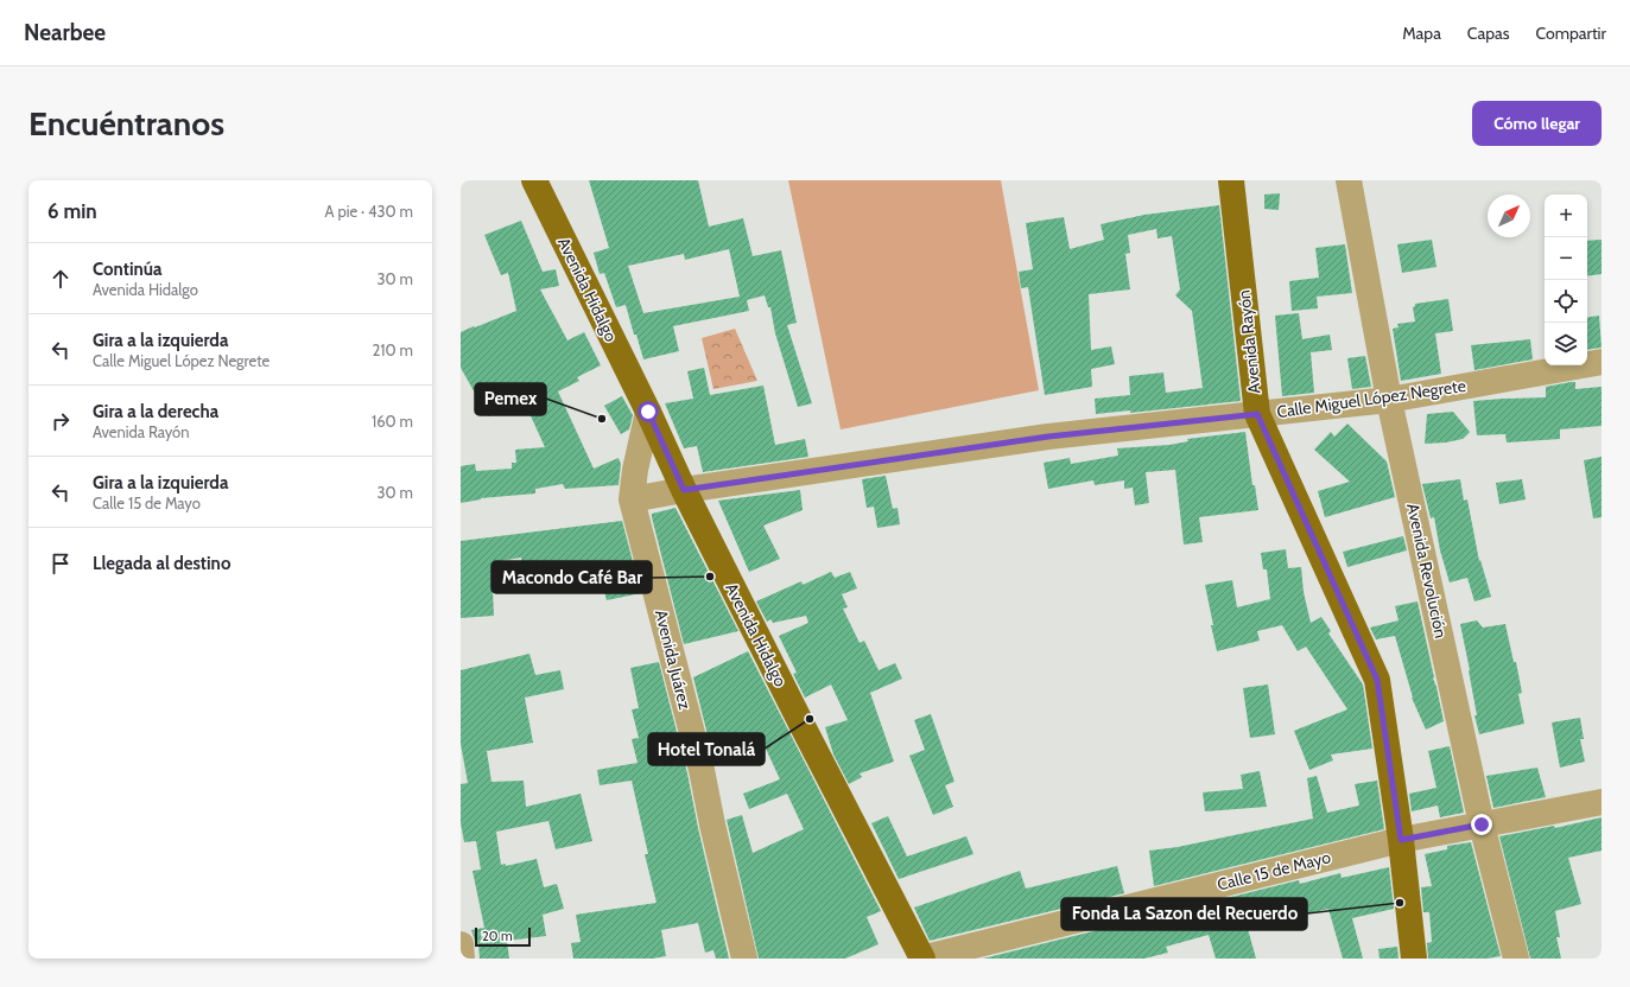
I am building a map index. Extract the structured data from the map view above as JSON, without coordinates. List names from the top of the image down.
{
  "streets": {
    "main road": ["Avenida Hidalgo", "Avenida Rayón"],
    "street": [
      "Calle Miguel López Negrete",
      "Avenida Revolución",
      "Avenida Juárez",
      "Calle 15 de Mayo"
    ]
  },
  "crossings": [
    ["Avenida Hidalgo", "Calle Miguel López Negrete"],
    ["Avenida Hidalgo", "Calle 15 de Mayo"],
    ["Avenida Rayón", "Calle Miguel López Negrete"],
    ["Avenida Rayón", "Calle 15 de Mayo"],
    ["Calle Miguel López Negrete", "Avenida Revolución"],
    ["Calle Miguel López Negrete", "Avenida Juárez"],
    ["Avenida Revolución", "Calle 15 de Mayo"]
  ],
  "places": [
    "Pemex",
    "Macondo Café Bar",
    "Hotel Tonalá",
    "Fonda La Sazon del Recuerdo"
  ],
  "scale_bar": "20 m",
  "north": "top right",
  "page": {
    "header": "Nearbee",
    "nav": ["Mapa", "Capas", "Compartir"],
    "buttons": "Cómo llegar",
    "title": "Encuéntranos",
    "heading": ["6 min", "A pie · 430 m"],
    "map_buttons": ["+", "−"],
    "list": [
      ["Continúa", "Avenida Hidalgo", "30 m"],
      ["Gira a la izquierda", "Calle Miguel López Negrete", "210 m"],
      ["Gira a la derecha", "Avenida Rayón", "160 m"],
      ["Gira a la izquierda", "Calle 15 de Mayo", "30 m"],
      "Llegada al destino"
    ],
    "scale": "20 m"
  }
}
